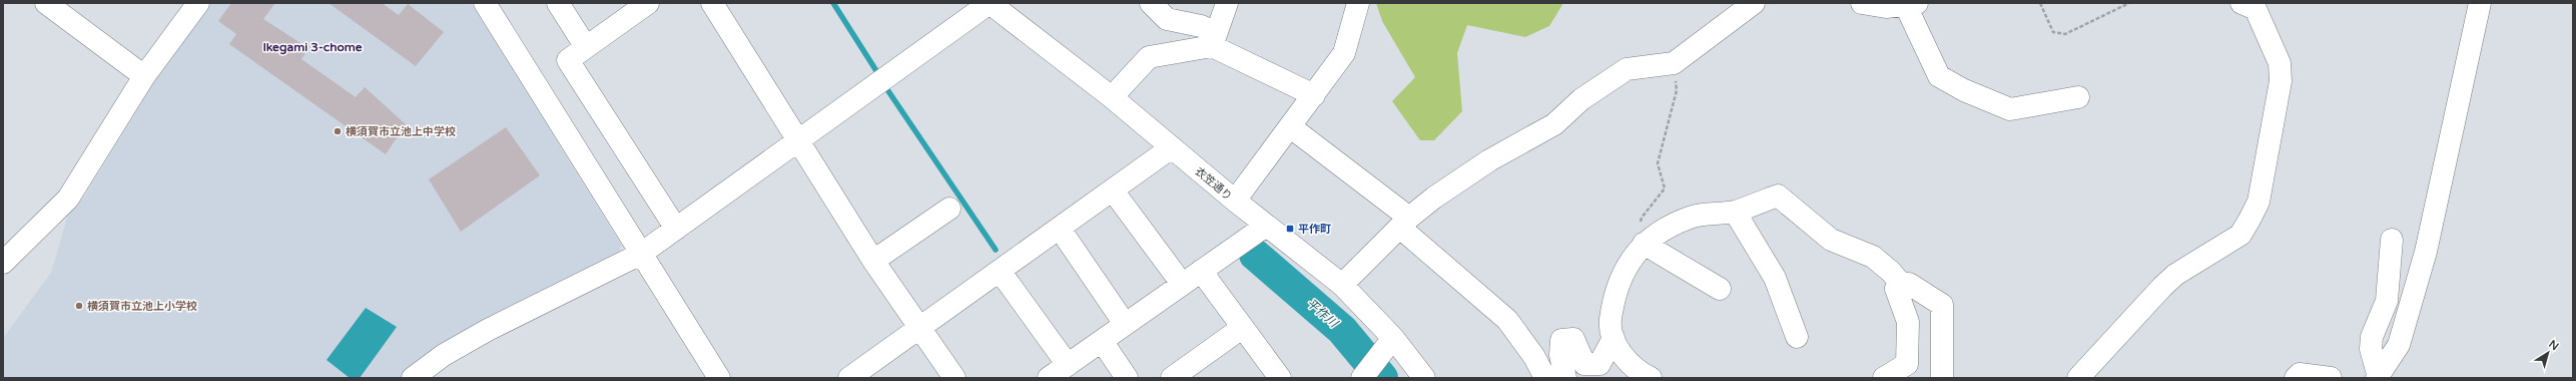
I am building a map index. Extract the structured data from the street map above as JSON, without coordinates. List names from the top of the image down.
{
  "streets": {
    "street": ["衣笠通り"]
  },
  "districts": ["Ikegami 3-chome"],
  "water": ["平作川"],
  "places": {
    "other": ["横須賀市立池上中学校", "横須賀市立池上小学校"],
    "transit": ["平作町"]
  },
  "north": "top right"
}
